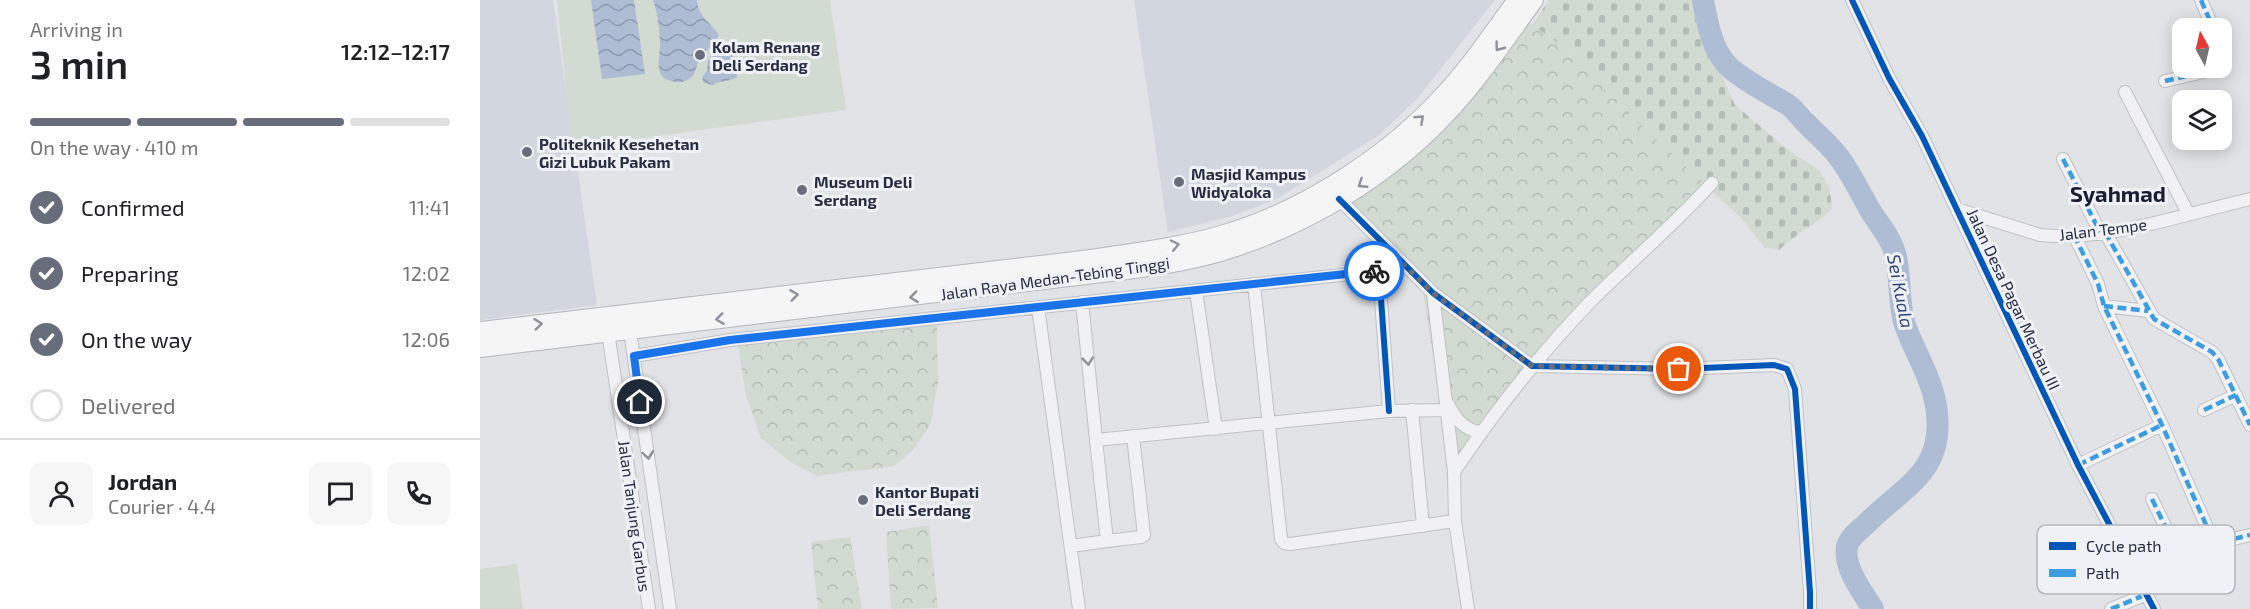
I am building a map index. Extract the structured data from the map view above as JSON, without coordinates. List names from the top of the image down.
{
  "streets": {
    "highway": ["Jalan Raya Medan-Tebing Tinggi"],
    "street": ["Jalan Tempe", "Jalan Desa Pagar Merbau III", "Jalan Tanjung Garbus"]
  },
  "crossings": [
    ["Jalan Tempe", "Jalan Desa Pagar Merbau III"],
    ["Jalan Raya Medan-Tebing Tinggi", "Jalan Tanjung Garbus"]
  ],
  "districts": ["Syahmad"],
  "water": ["Sei Kuala"],
  "places": [
    "Kolam Renang Deli Serdang",
    "Politeknik Kesehetan Gizi Lubuk Pakam",
    "Masjid Kampus Widyaloka",
    "Museum Deli Serdang",
    "Kantor Bupati Deli Serdang"
  ],
  "legend": ["Cycle path", "Path"],
  "north": "top",
  "page": {
    "heading": ["3 min", "Arriving in", "12:12–12:17"],
    "panel": ["Jordan", "Courier · 4.4"],
    "bar": "On the way · 410 m",
    "list": [
      ["Confirmed", "11:41"],
      ["Preparing", "12:02"],
      ["On the way", "12:06"],
      "Delivered"
    ]
  }
}
